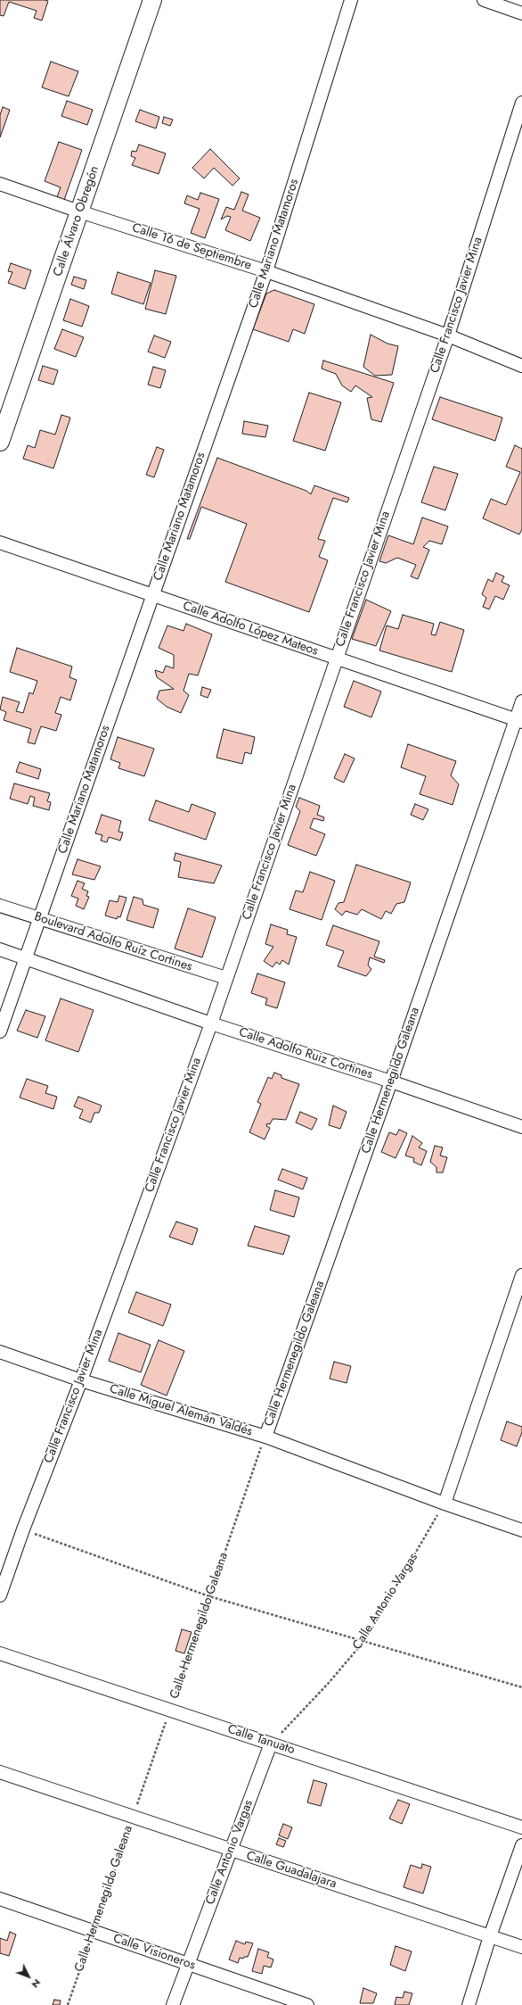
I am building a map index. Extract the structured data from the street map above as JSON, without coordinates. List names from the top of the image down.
{
  "streets": {
    "street": [
      "Calle Álvaro Obregón",
      "Calle Mariano Matamoros",
      "Calle 16 de Septiembre",
      "Calle Francisco Javier Mina",
      "Calle Adolfo López Mateos",
      "Boulevard Adolfo Ruíz Cortines",
      "Calle Adolfo Ruiz Cortines",
      "Calle Hermenegildo Galeana",
      "Calle Miguel Alemán Valdés",
      "Calle Antonio Vargas",
      "Calle Tanuato",
      "Calle Guadalajara",
      "Calle Visioneros"
    ]
  },
  "crossings": [
    ["Calle Álvaro Obregón", "Calle 16 de Septiembre"],
    ["Calle Mariano Matamoros", "Calle 16 de Septiembre"],
    ["Calle Mariano Matamoros", "Calle Adolfo López Mateos"],
    ["Calle Mariano Matamoros", "Boulevard Adolfo Ruíz Cortines"],
    ["Calle Mariano Matamoros", "Calle Adolfo Ruiz Cortines"],
    ["Calle 16 de Septiembre", "Calle Francisco Javier Mina"],
    ["Calle Francisco Javier Mina", "Calle Adolfo López Mateos"],
    ["Calle Francisco Javier Mina", "Boulevard Adolfo Ruíz Cortines"],
    ["Calle Francisco Javier Mina", "Calle Adolfo Ruiz Cortines"],
    ["Calle Francisco Javier Mina", "Calle Miguel Alemán Valdés"],
    ["Calle Adolfo López Mateos", "Calle Hermenegildo Galeana"],
    ["Calle Adolfo Ruiz Cortines", "Calle Hermenegildo Galeana"],
    ["Calle Hermenegildo Galeana", "Calle Miguel Alemán Valdés"],
    ["Calle Hermenegildo Galeana", "Calle Tanuato"],
    ["Calle Hermenegildo Galeana", "Calle Guadalajara"],
    ["Calle Hermenegildo Galeana", "Calle Visioneros"],
    ["Calle Miguel Alemán Valdés", "Calle Antonio Vargas"],
    ["Calle Antonio Vargas", "Calle Tanuato"],
    ["Calle Antonio Vargas", "Calle Guadalajara"],
    ["Calle Antonio Vargas", "Calle Visioneros"]
  ],
  "north": "bottom right"
}
